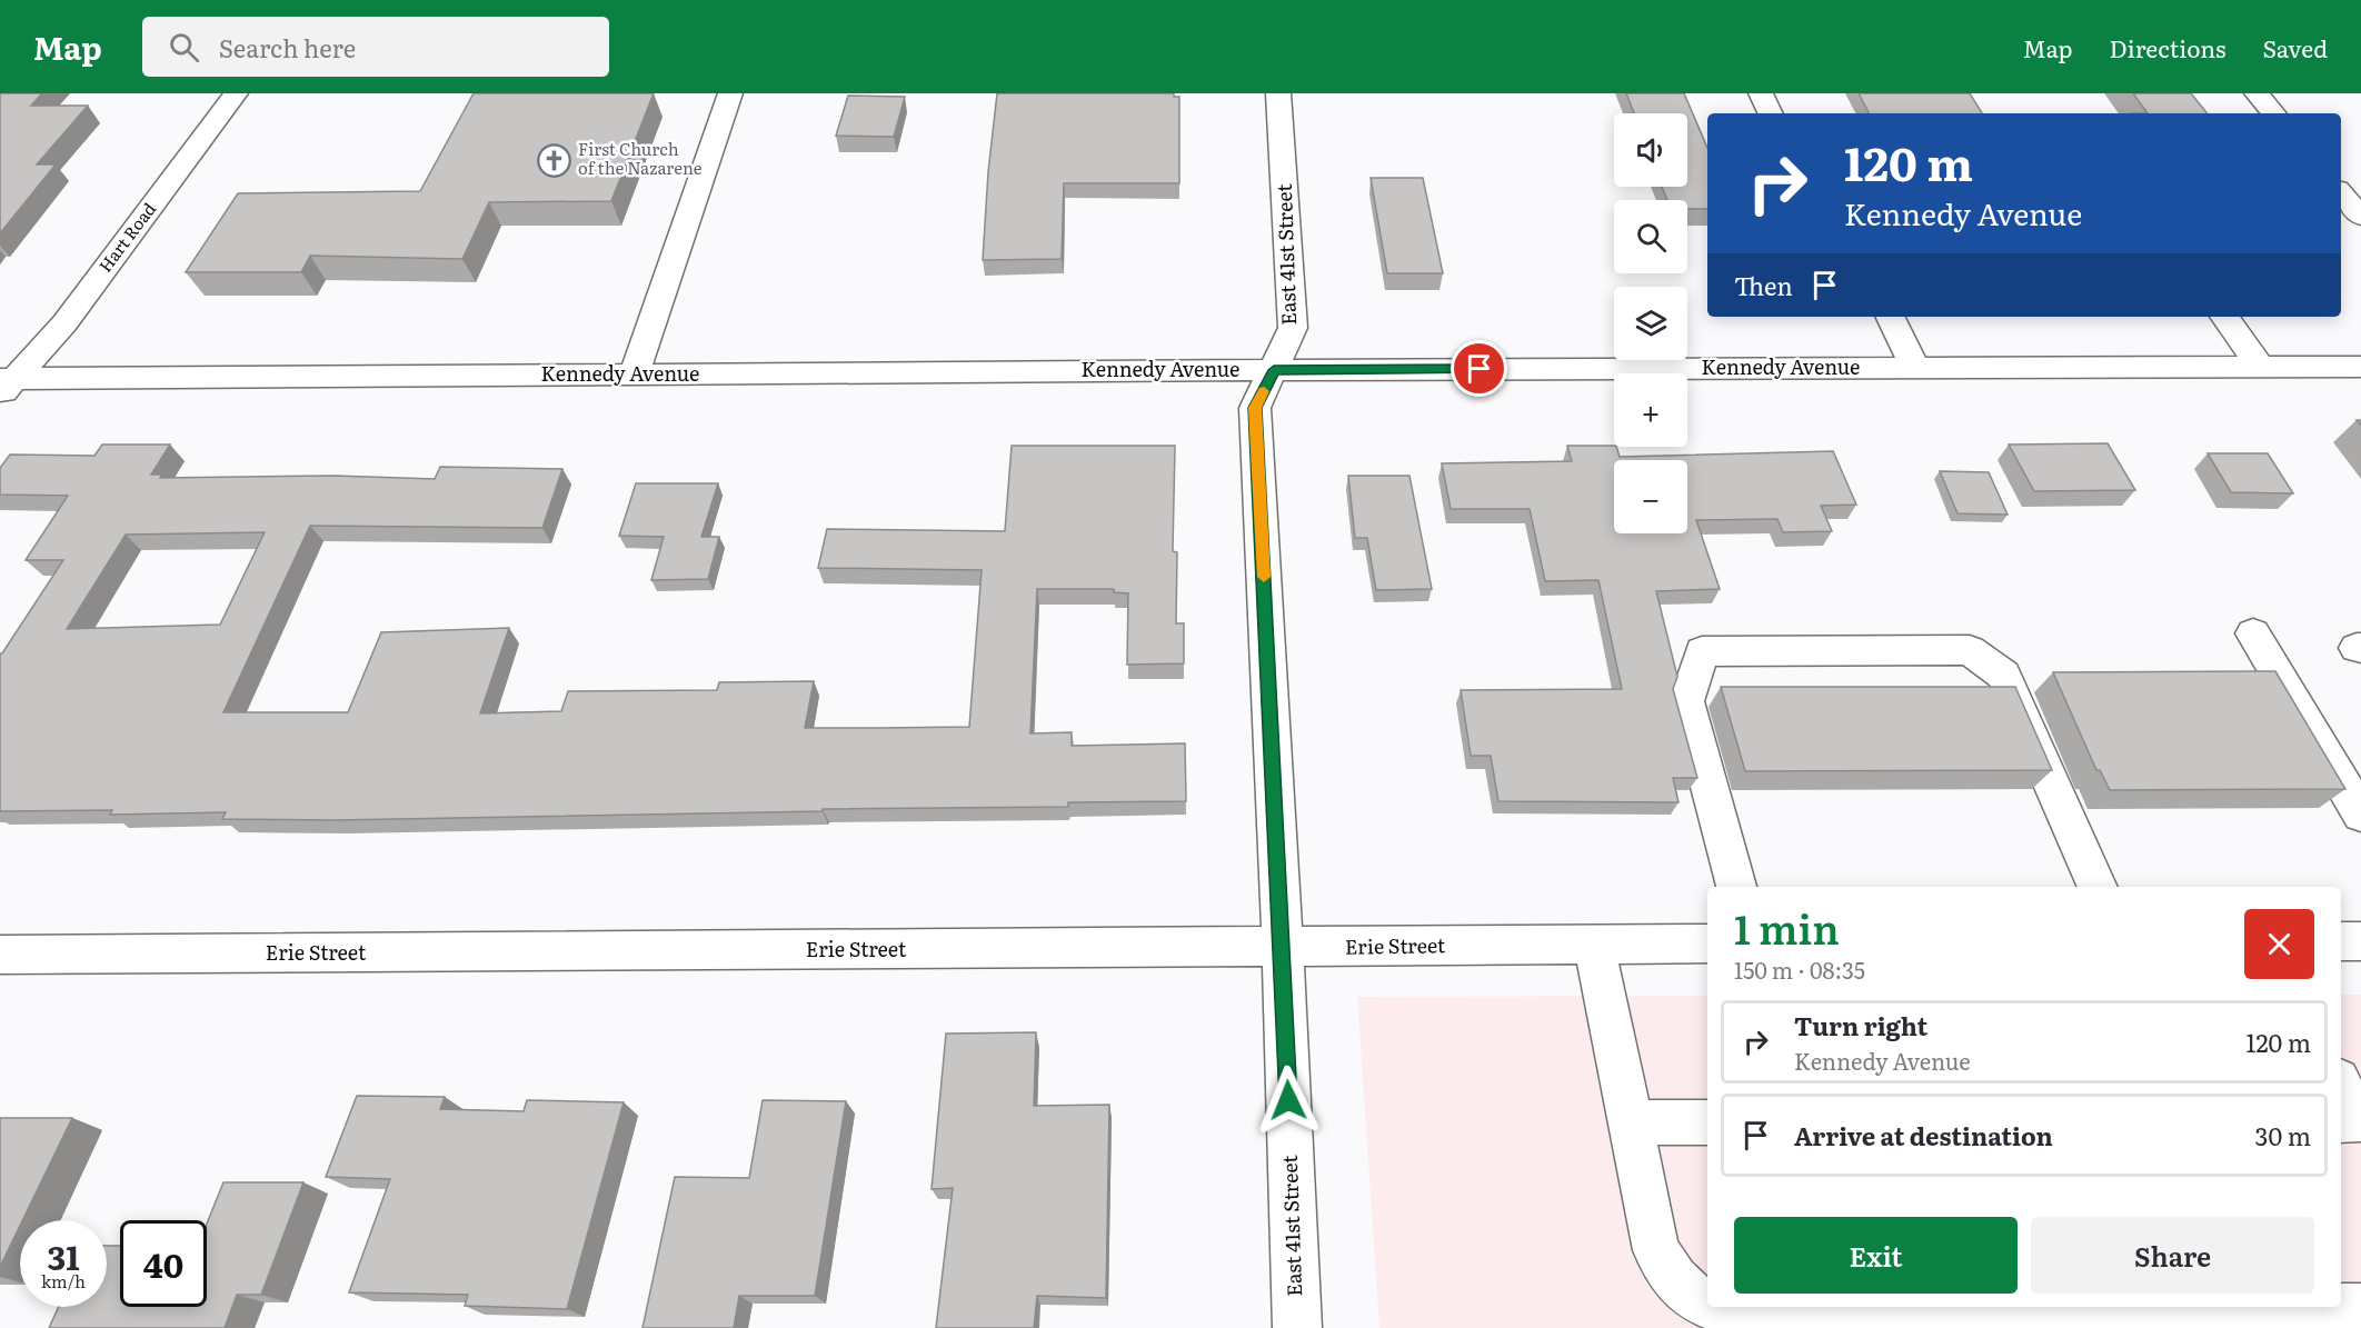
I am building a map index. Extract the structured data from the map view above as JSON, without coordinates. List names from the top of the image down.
{
  "streets": {
    "street": [
      "Hart Road",
      "East 41st Street",
      "Kennedy Avenue",
      "Erie Street"
    ]
  },
  "crossings": [
    ["Hart Road", "Kennedy Avenue"],
    ["East 41st Street", "Kennedy Avenue"],
    ["East 41st Street", "Erie Street"]
  ],
  "places": {
    "church": ["First Church of the Nazarene"]
  },
  "page": {
    "header": "Map",
    "search": "Search here",
    "nav": ["Map", "Directions", "Saved"],
    "map_buttons": ["+", "−"],
    "turn": ["120 m", "Kennedy Avenue"],
    "then": "Then",
    "heading": ["1 min", "150 m · 08:35"],
    "list": [
      {
        "name": "Turn right",
        "note": "Kennedy Avenue",
        "value": "120 m"
      },
      {
        "name": "Arrive at destination",
        "value": "30 m"
      }
    ],
    "buttons": ["Exit", "Share"],
    "speed": "31 km/h",
    "limit": "40"
  }
}
